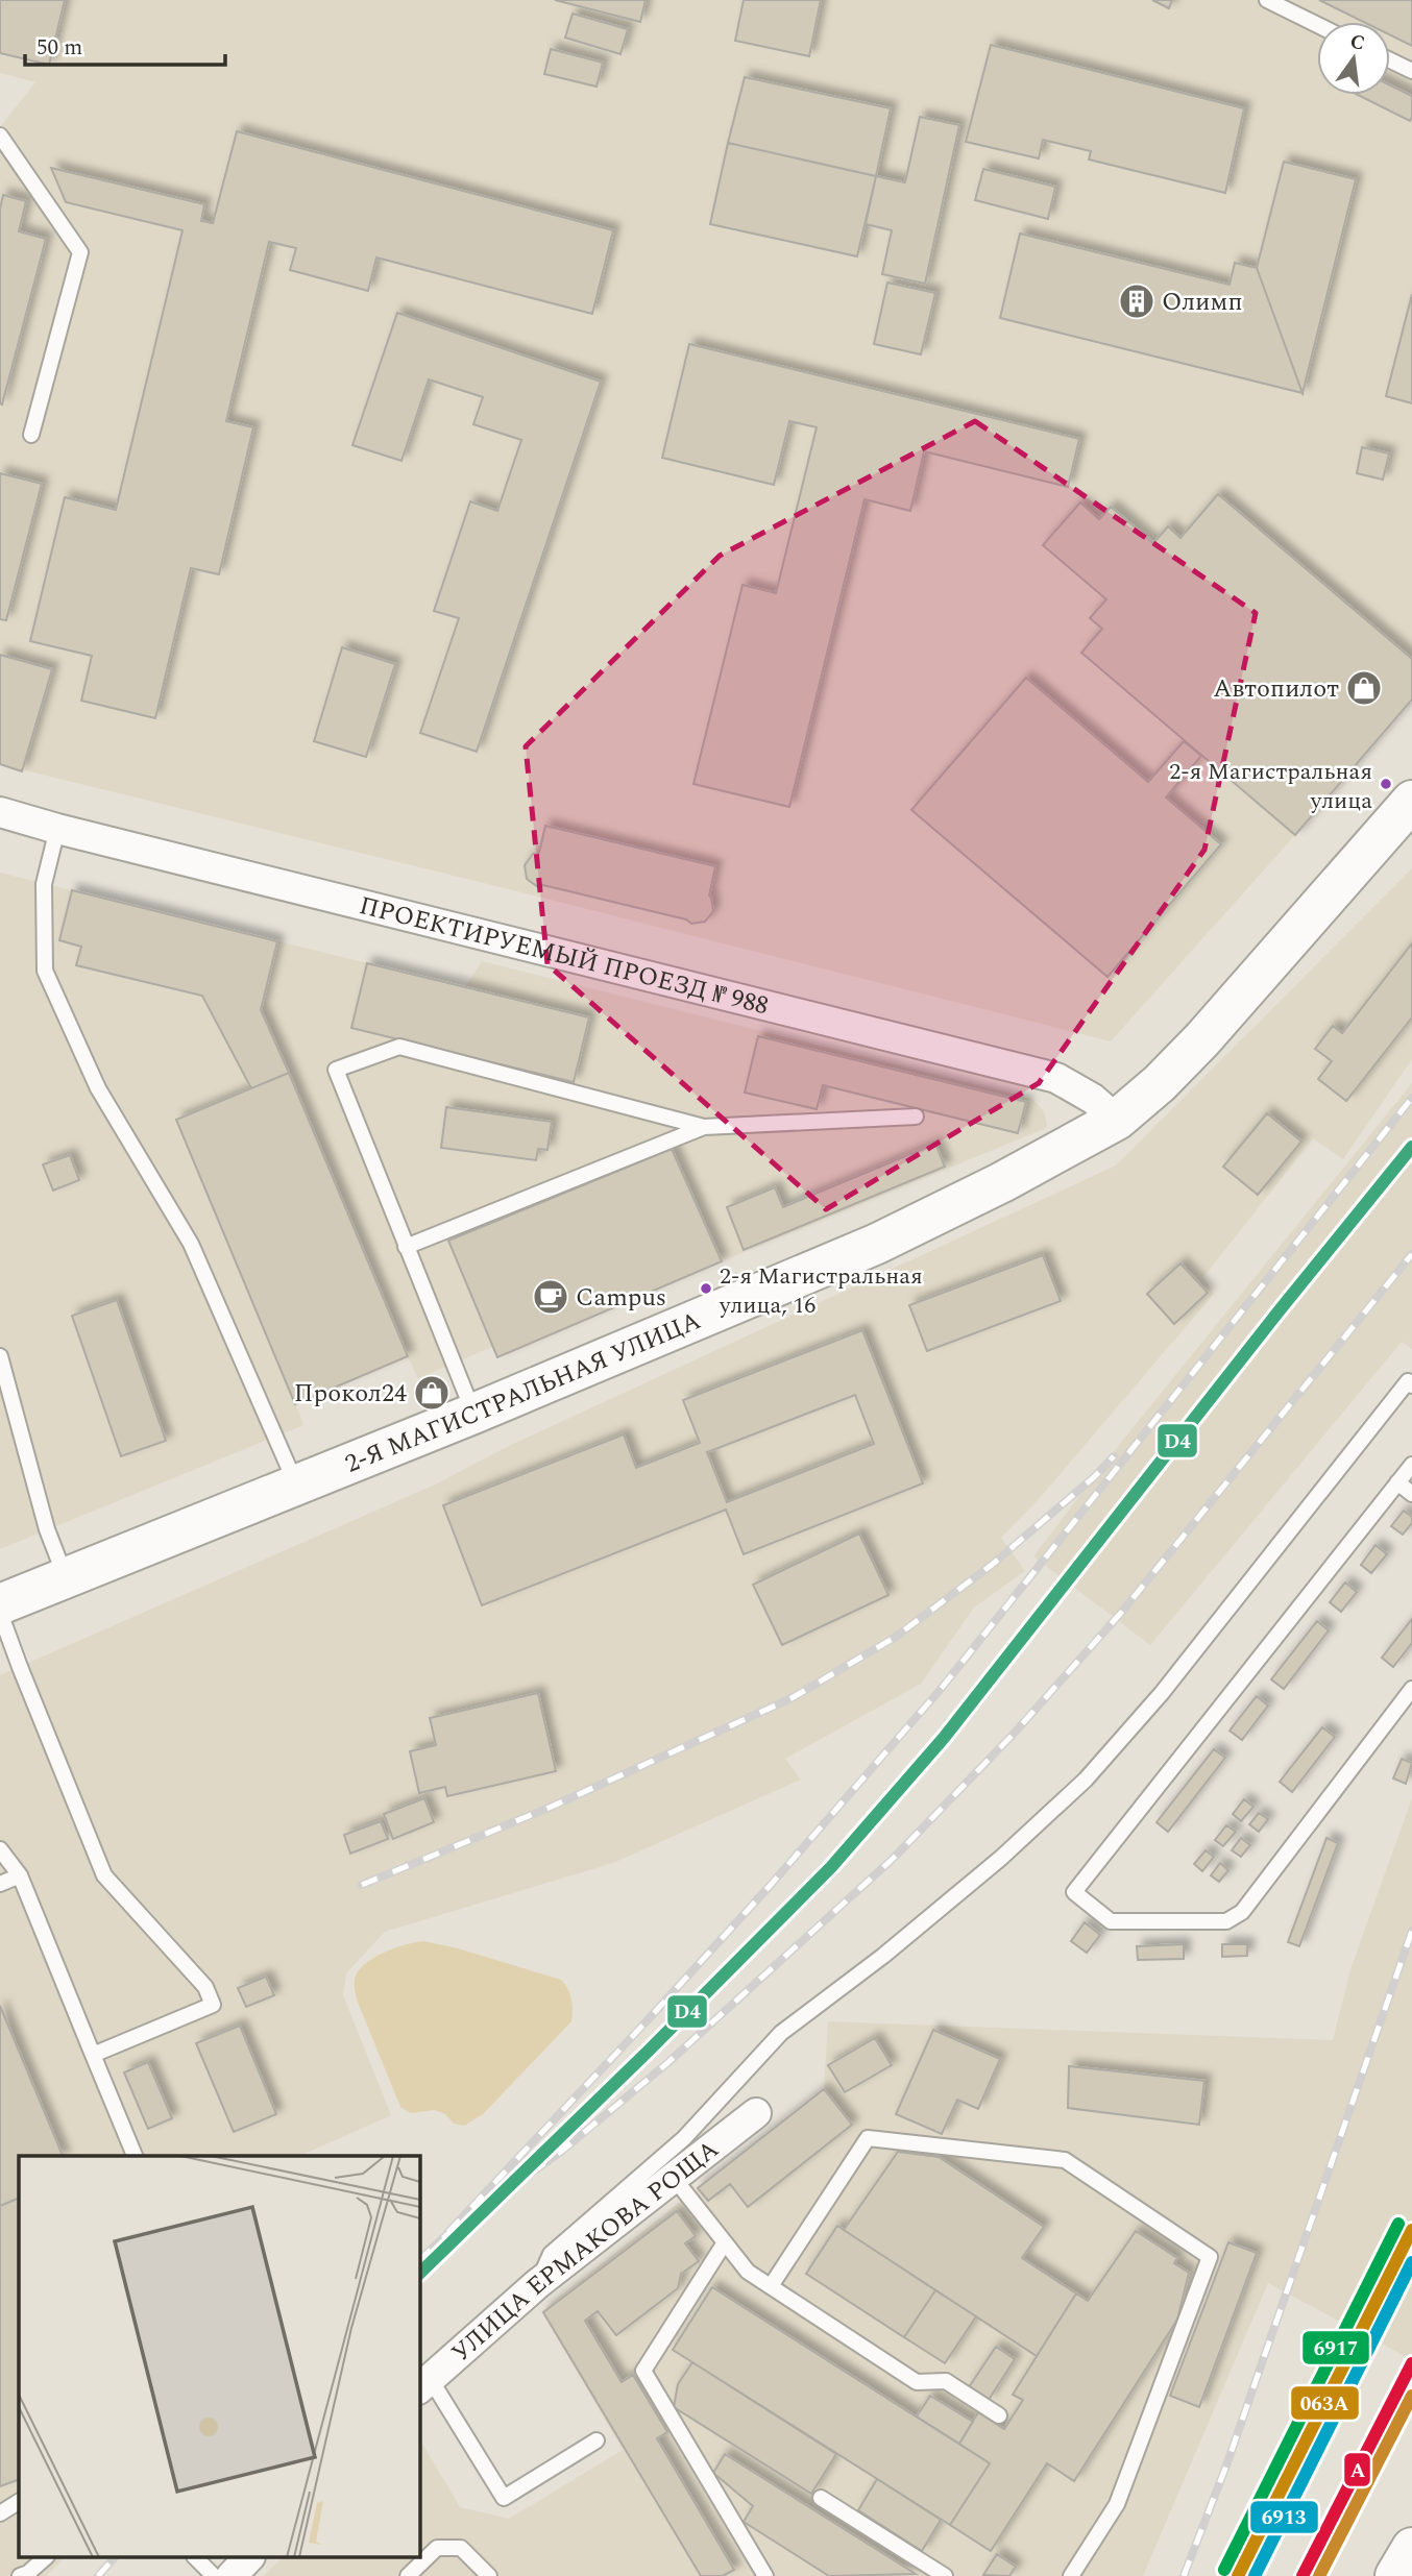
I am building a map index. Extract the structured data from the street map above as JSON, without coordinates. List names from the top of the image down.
{
  "streets": {
    "street": ["ПРОЕКТИРУЕМЫЙ ПРОЕЗД № 988", "2-Я МАГИСТРАЛЬНАЯ УЛИЦА", "УЛИЦА ЕРМАКОВА РОЩА"]
  },
  "crossings": [
    ["ПРОЕКТИРУЕМЫЙ ПРОЕЗД № 988", "2-Я МАГИСТРАЛЬНАЯ УЛИЦА"]
  ],
  "places": {
    "building": ["Олимп"],
    "shop": ["Автопилот", "Прокол24"],
    "other": ["2-я Магистральная улица", "2-я Магистральная улица, 16"],
    "cafe": ["Campus"]
  },
  "lines": [
    "transit line D4",
    "transit line 6917",
    "transit line 063А",
    "transit line 6913",
    "transit line A"
  ],
  "scale_bar": "50 m",
  "north": "top"
}
